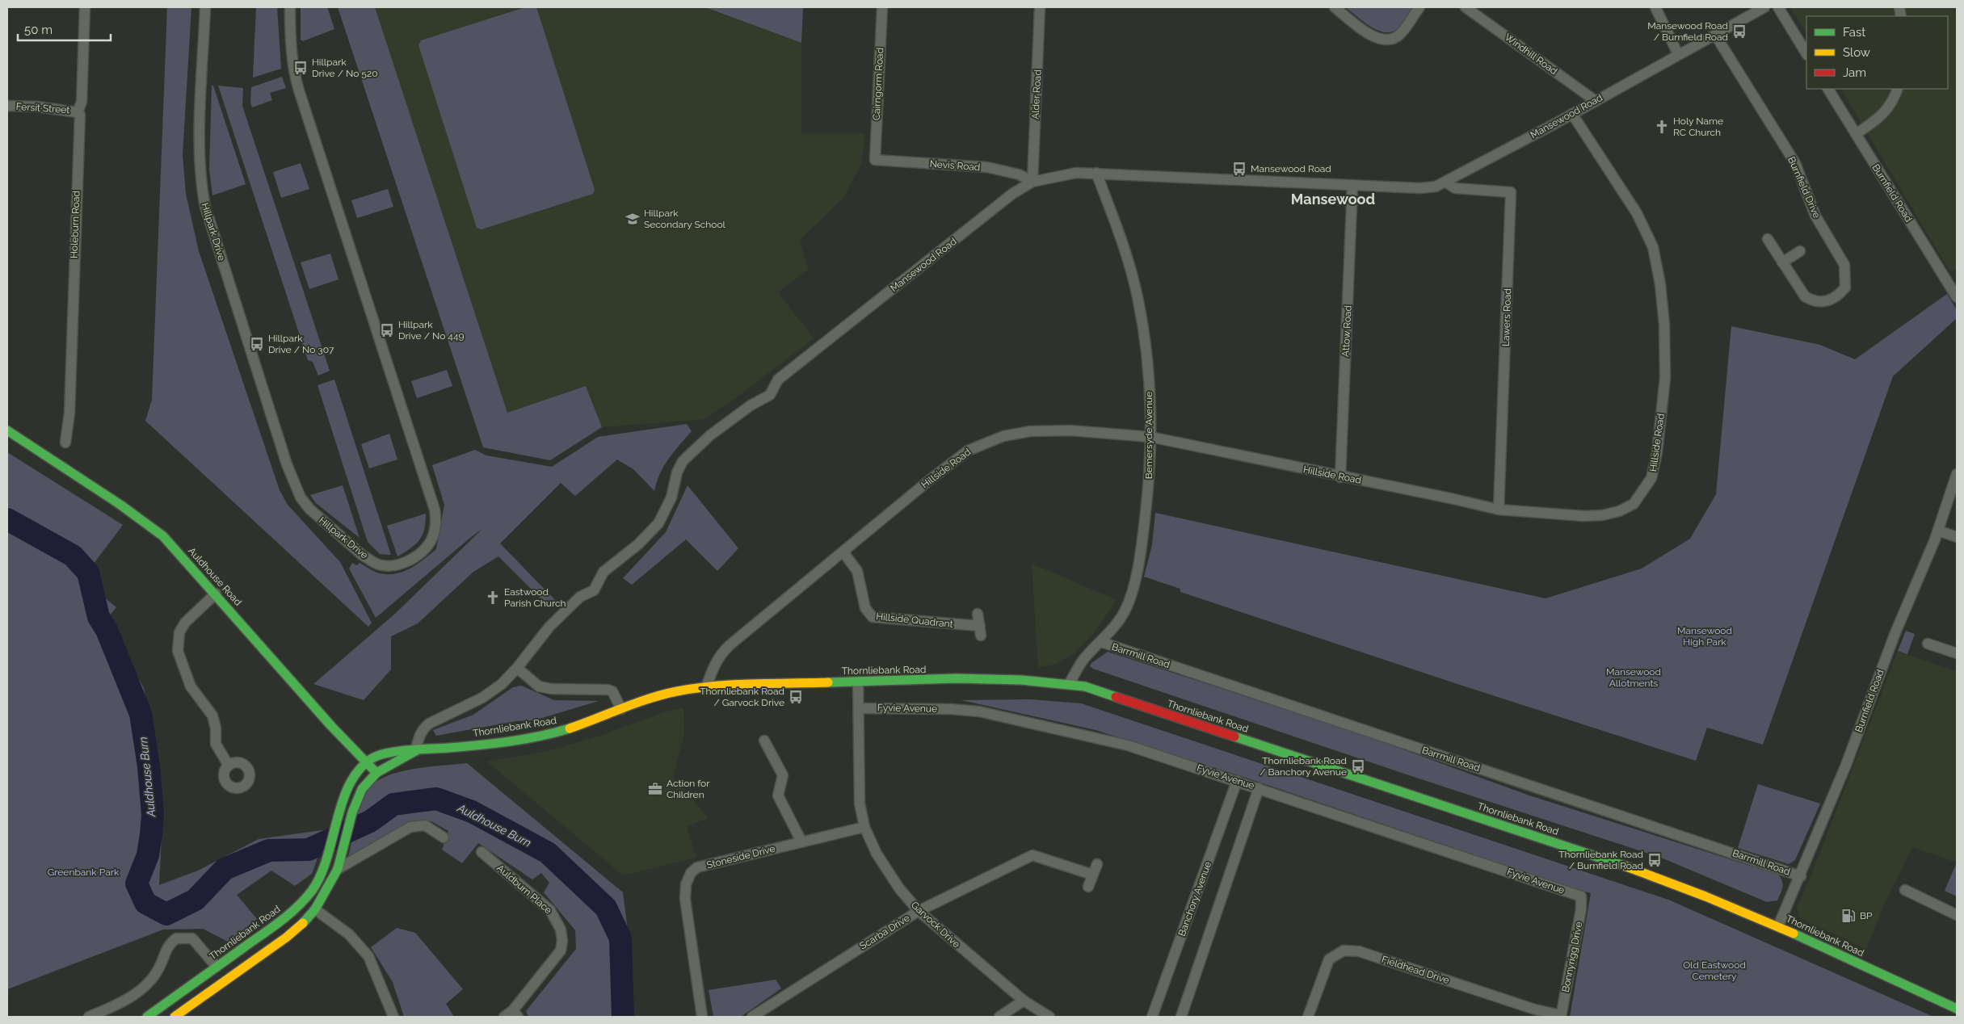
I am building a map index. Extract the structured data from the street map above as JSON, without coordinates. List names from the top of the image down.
{
  "streets": {
    "main road": ["Auldhouse Road", "Thornliebank Road"],
    "street": [
      "Windhill Road",
      "Cairngorm Road",
      "Alder Road",
      "Fersit Street",
      "Mansewood Road",
      "Nevis Road",
      "Burnfield Drive",
      "Burnfield Road",
      "Holeburn Road",
      "Hillpark Drive",
      "Lawers Road",
      "Attow Road",
      "Bemersyde Avenue",
      "Hillside Road",
      "Hillside Quadrant",
      "Barrmill Road",
      "Fyvie Avenue",
      "Stoneside Drive",
      "Auldburn Place",
      "Banchory Avenue",
      "Garvock Drive",
      "Scarba Drive",
      "Bonnyrigg Drive",
      "Fieldhead Drive"
    ]
  },
  "crossings": [
    ["Windhill Road", "Mansewood Road"],
    ["Cairngorm Road", "Nevis Road"],
    ["Alder Road", "Mansewood Road"],
    ["Alder Road", "Nevis Road"],
    ["Fersit Street", "Holeburn Road"],
    ["Mansewood Road", "Nevis Road"],
    ["Mansewood Road", "Burnfield Drive"],
    ["Mansewood Road", "Lawers Road"],
    ["Mansewood Road", "Attow Road"],
    ["Mansewood Road", "Bemersyde Avenue"],
    ["Mansewood Road", "Hillside Road"],
    ["Mansewood Road", "Thornliebank Road"],
    ["Burnfield Road", "Barrmill Road"],
    ["Burnfield Road", "Thornliebank Road"],
    ["Lawers Road", "Hillside Road"],
    ["Attow Road", "Hillside Road"],
    ["Bemersyde Avenue", "Hillside Road"],
    ["Bemersyde Avenue", "Barrmill Road"],
    ["Bemersyde Avenue", "Thornliebank Road"],
    ["Hillside Road", "Hillside Quadrant"],
    ["Hillside Road", "Thornliebank Road"],
    ["Auldhouse Road", "Thornliebank Road"],
    ["Thornliebank Road", "Garvock Drive"],
    ["Fyvie Avenue", "Banchory Avenue"],
    ["Fyvie Avenue", "Garvock Drive"],
    ["Fyvie Avenue", "Bonnyrigg Drive"],
    ["Stoneside Drive", "Garvock Drive"],
    ["Garvock Drive", "Scarba Drive"],
    ["Bonnyrigg Drive", "Fieldhead Drive"]
  ],
  "districts": ["Mansewood"],
  "water": ["Auldhouse Burn"],
  "parks": [
    "Mansewood High Park",
    "Mansewood Allotments",
    "Greenbank Park",
    "Old Eastwood Cemetery"
  ],
  "places": {
    "bus stop": [
      "Mansewood Road / Burnfield Road",
      "Hillpark Drive / No 520",
      "Mansewood Road",
      "Hillpark Drive / No 449",
      "Hillpark Drive / No 307",
      "Thornliebank Road / Garvock Drive",
      "Thornliebank Road / Banchory Avenue",
      "Thornliebank Road / Burnfield Road"
    ],
    "church": ["Holy Name RC Church", "Eastwood Parish Church"],
    "school or university": ["Hillpark Secondary School"],
    "office": ["Action for Children"],
    "fuel station": ["BP"]
  },
  "legend": ["Fast", "Slow", "Jam"],
  "scale_bar": "50 m"
}
